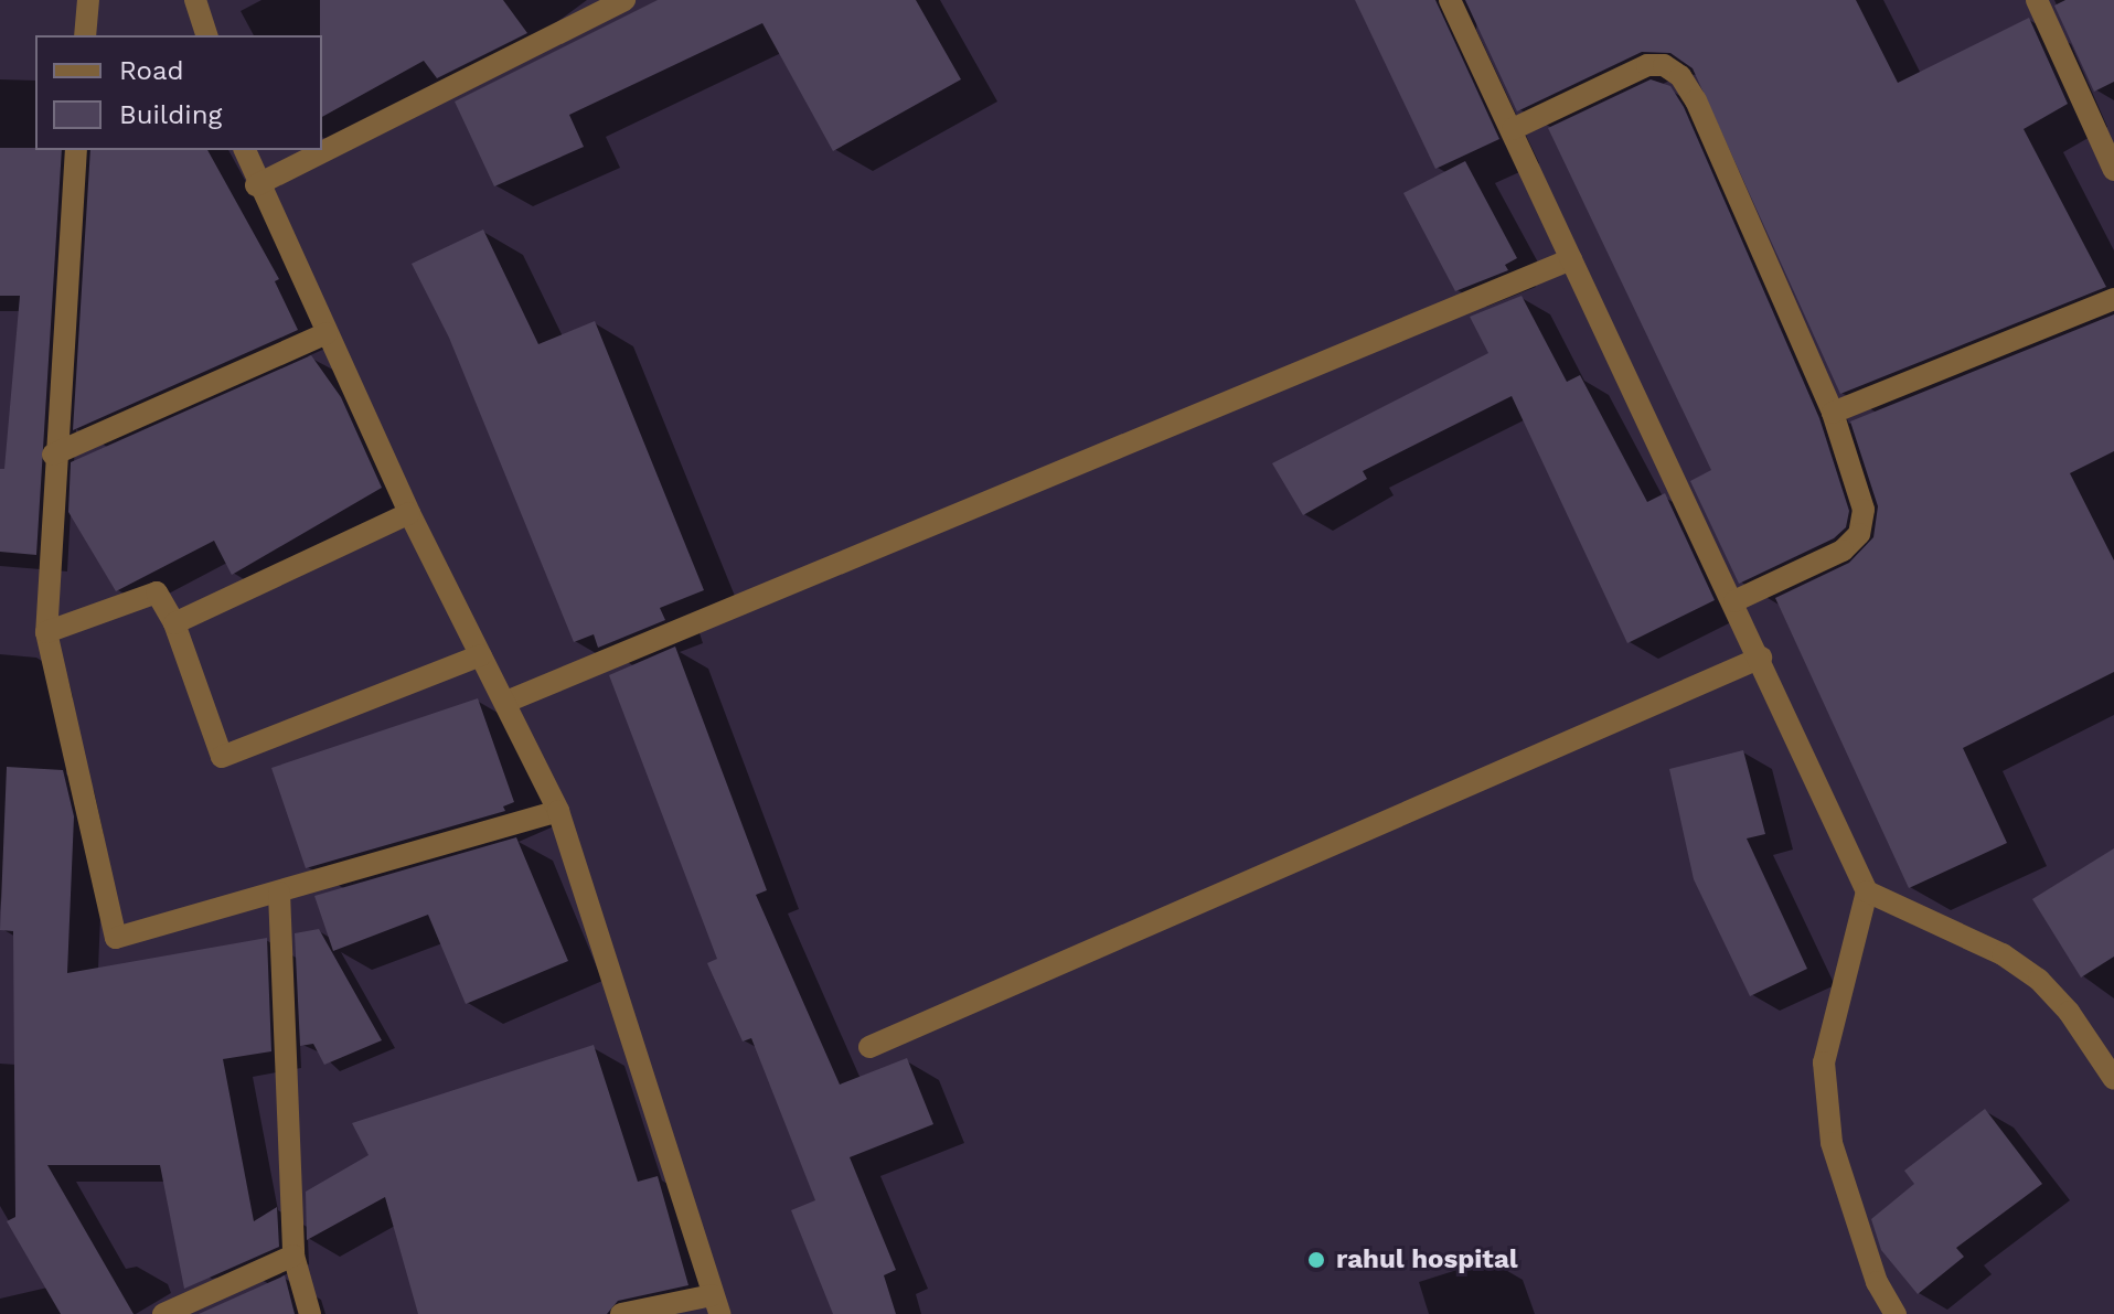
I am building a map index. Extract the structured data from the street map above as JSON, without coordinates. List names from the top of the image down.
{
  "places": ["rahul hospital"],
  "legend": ["Road", "Building"]
}
